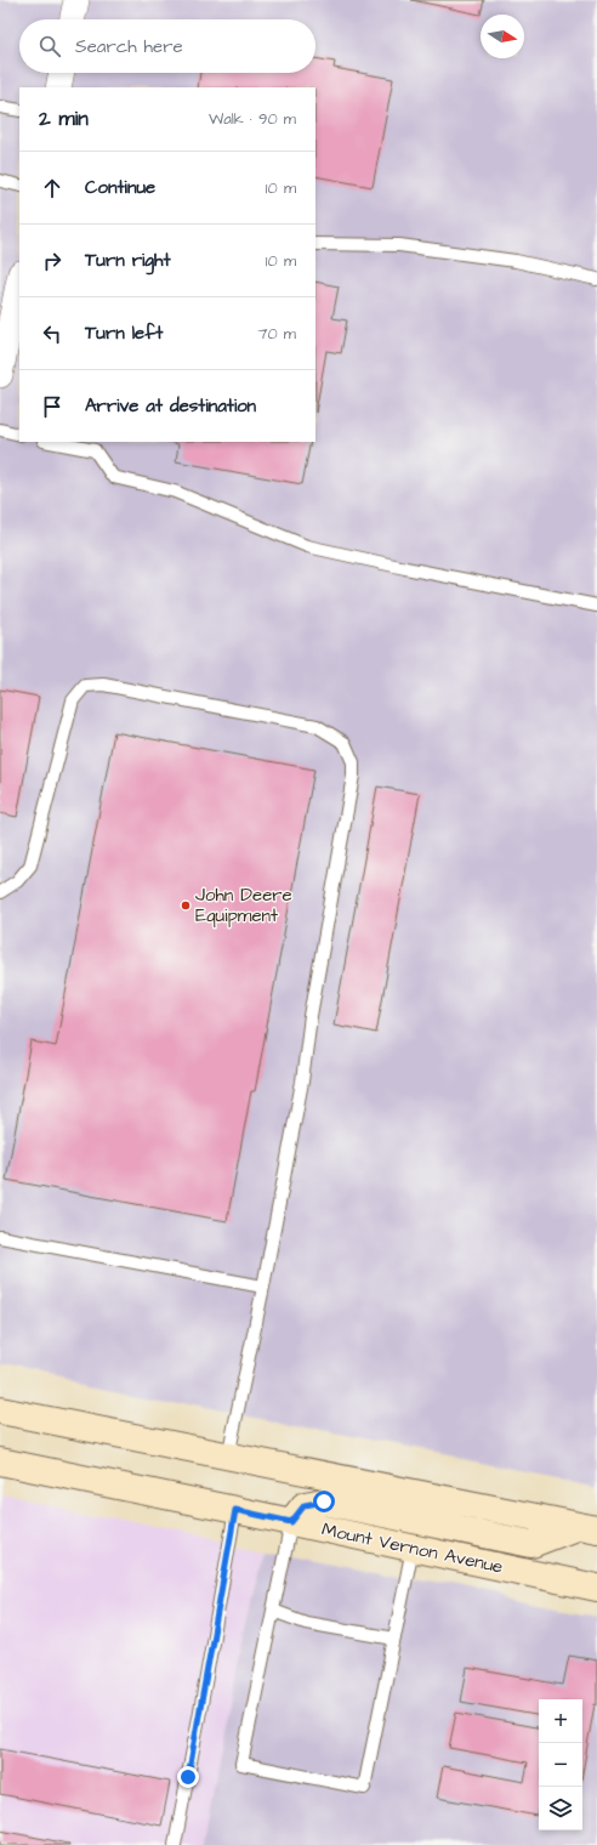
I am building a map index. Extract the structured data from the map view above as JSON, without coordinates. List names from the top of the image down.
{
  "streets": {
    "street": ["Mount Vernon Avenue"]
  },
  "places": ["John Deere Equipment"],
  "north": "right",
  "page": {
    "search": "Search here",
    "heading": ["2 min", "Walk · 90 m"],
    "list": [
      ["Continue", "10 m"],
      ["Turn right", "10 m"],
      ["Turn left", "70 m"],
      "Arrive at destination"
    ],
    "map_buttons": ["+", "−"]
  }
}
